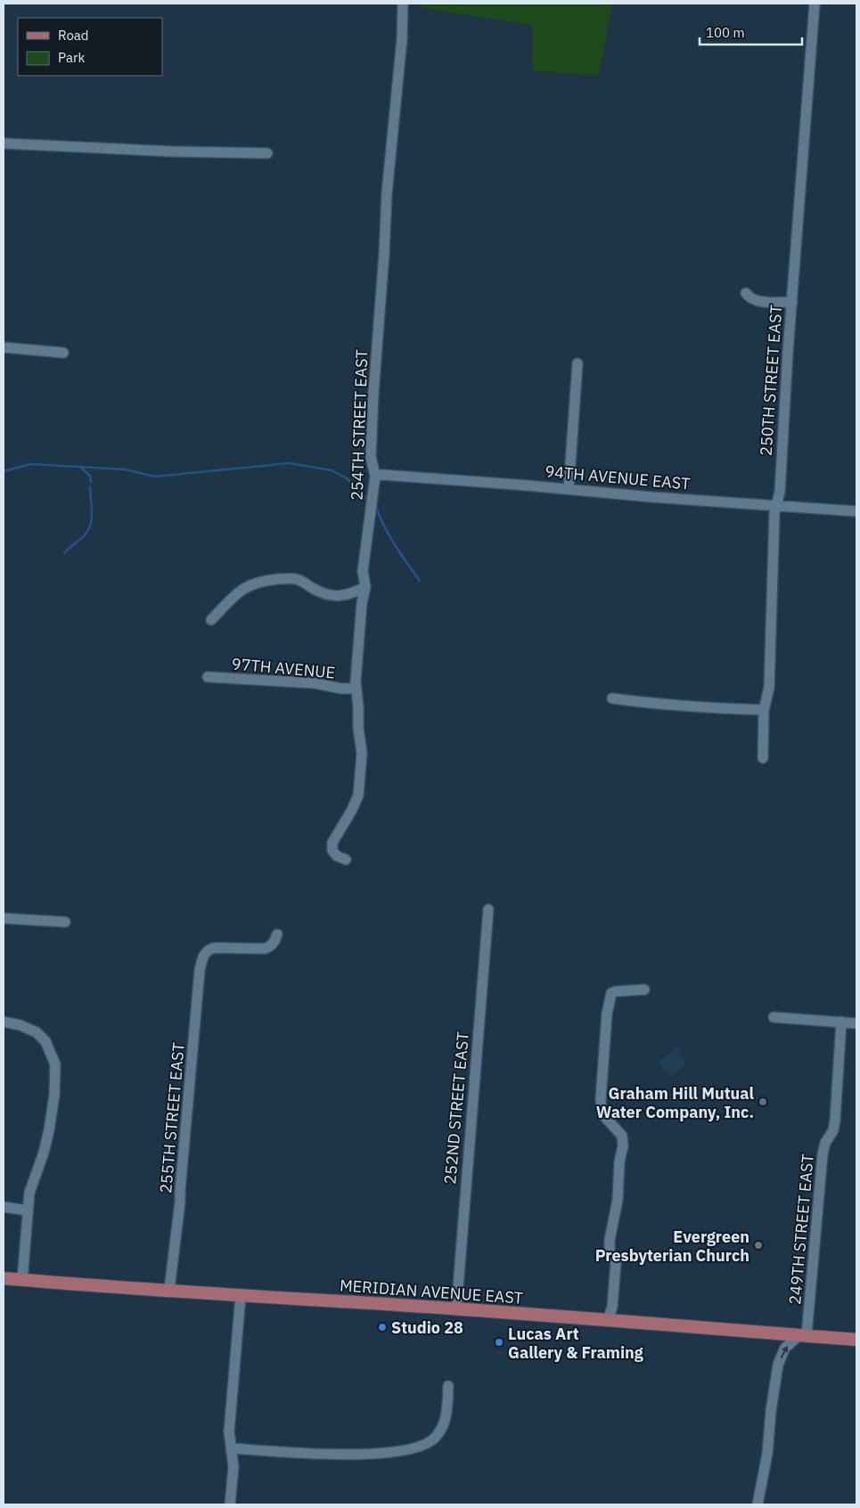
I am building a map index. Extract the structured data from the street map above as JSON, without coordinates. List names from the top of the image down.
{
  "streets": {
    "main road": ["MERIDIAN AVENUE EAST"],
    "street": [
      "250TH STREET EAST",
      "254TH STREET EAST",
      "94TH AVENUE EAST",
      "97TH AVENUE",
      "252ND STREET EAST",
      "255TH STREET EAST",
      "249TH STREET EAST"
    ]
  },
  "crossings": [
    ["250TH STREET EAST", "94TH AVENUE EAST"],
    ["254TH STREET EAST", "94TH AVENUE EAST"],
    ["254TH STREET EAST", "97TH AVENUE"],
    ["252ND STREET EAST", "MERIDIAN AVENUE EAST"],
    ["255TH STREET EAST", "MERIDIAN AVENUE EAST"],
    ["249TH STREET EAST", "MERIDIAN AVENUE EAST"]
  ],
  "places": [
    "Graham Hill Mutual Water Company, Inc.",
    "Evergreen Presbyterian Church",
    "Studio 28",
    "Lucas Art Gallery & Framing"
  ],
  "legend": ["Road", "Park"],
  "scale_bar": "100 m"
}
